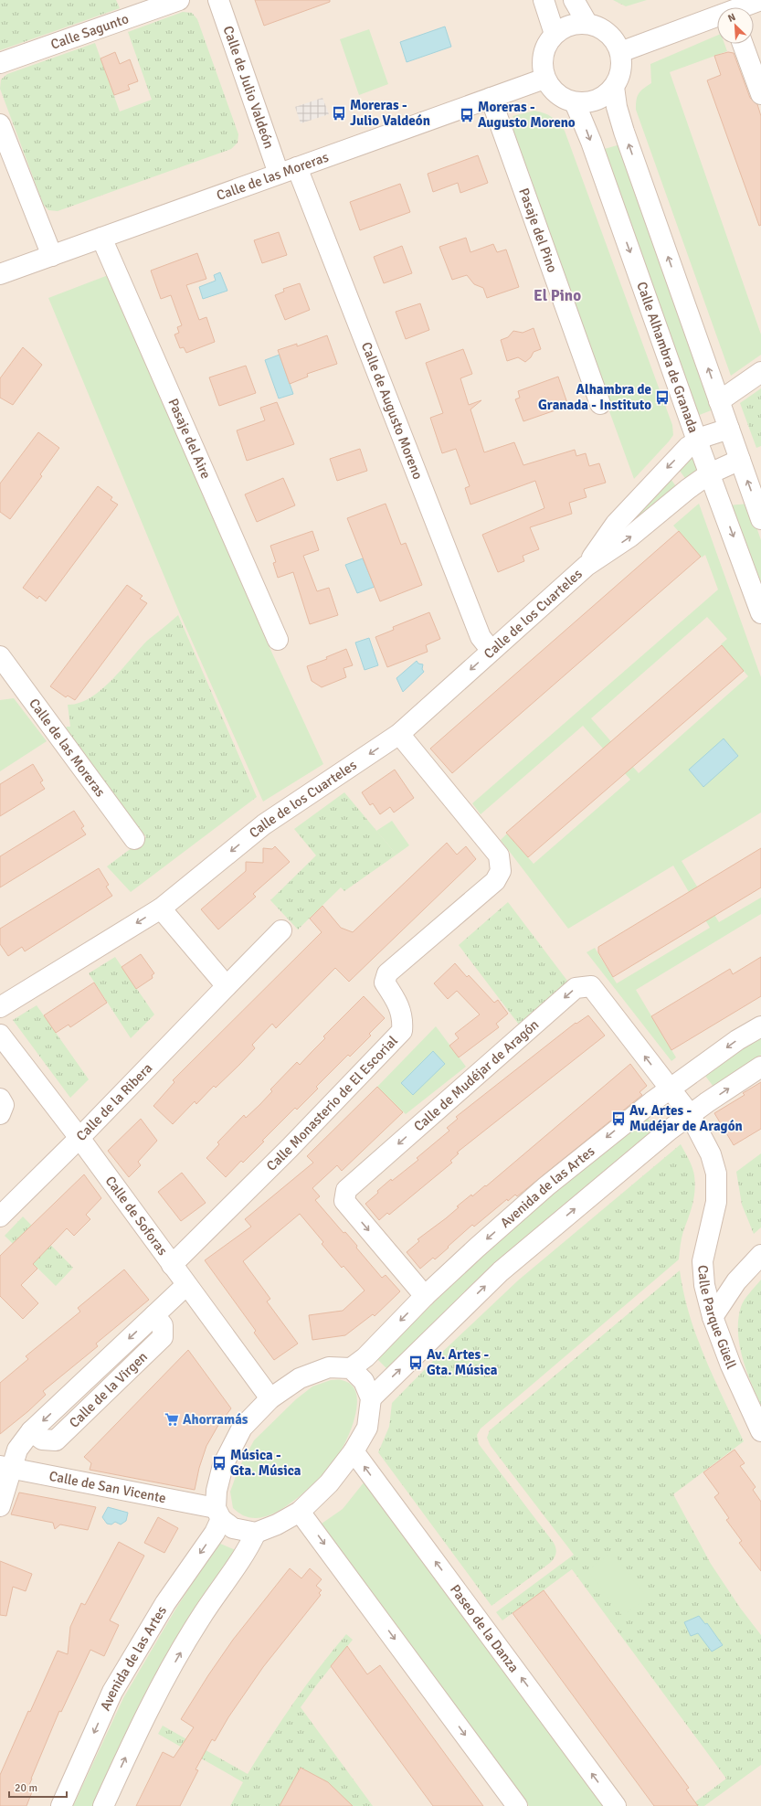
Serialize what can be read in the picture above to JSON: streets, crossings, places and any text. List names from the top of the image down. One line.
{"streets":{"street":["Calle Sagunto","Calle de Julio Valdeón","Calle de las Moreras","Pasaje del Pino","Calle Alhambra de Granada","Calle de Augusto Moreno","Pasaje del Aire","Calle de los Cuarteles","Calle de Mudéjar de Aragón","Calle de la Ribera","Calle Monasterio de El Escorial","Avenida de las Artes","Calle de Soforas","Calle Parque Güell","Calle de la Virgen","Calle de San Vicente","Paseo de la Danza"]},"crossings":[["Calle de Julio Valdeón","Calle de las Moreras"],["Calle de Julio Valdeón","Calle de Augusto Moreno"],["Calle de las Moreras","Pasaje del Pino"],["Calle de las Moreras","Calle Alhambra de Granada"],["Calle de las Moreras","Calle de Augusto Moreno"],["Calle de las Moreras","Pasaje del Aire"],["Calle Alhambra de Granada","Calle de los Cuarteles"],["Calle de Augusto Moreno","Calle de los Cuarteles"],["Calle de los Cuarteles","Calle Monasterio de El Escorial"],["Calle de Mudéjar de Aragón","Avenida de las Artes"],["Calle de Mudéjar de Aragón","Calle Parque Güell"],["Calle de la Ribera","Calle de Soforas"],["Calle Monasterio de El Escorial","Calle de Soforas"],["Avenida de las Artes","Calle de San Vicente"],["Calle de Soforas","Calle de la Virgen"],["Calle de la Virgen","Calle de San Vicente"]],"districts":["El Pino"],"places":{"bus stop":["Moreras - Julio Valdeón","Moreras - Augusto Moreno","Alhambra de Granada - Instituto","Av. Artes - Mudéjar de Aragón","Av. Artes - Gta. Música","Música - Gta. Música"],"supermarket":["Ahorramás"]},"scale_bar":"20 m","north":"top left"}
